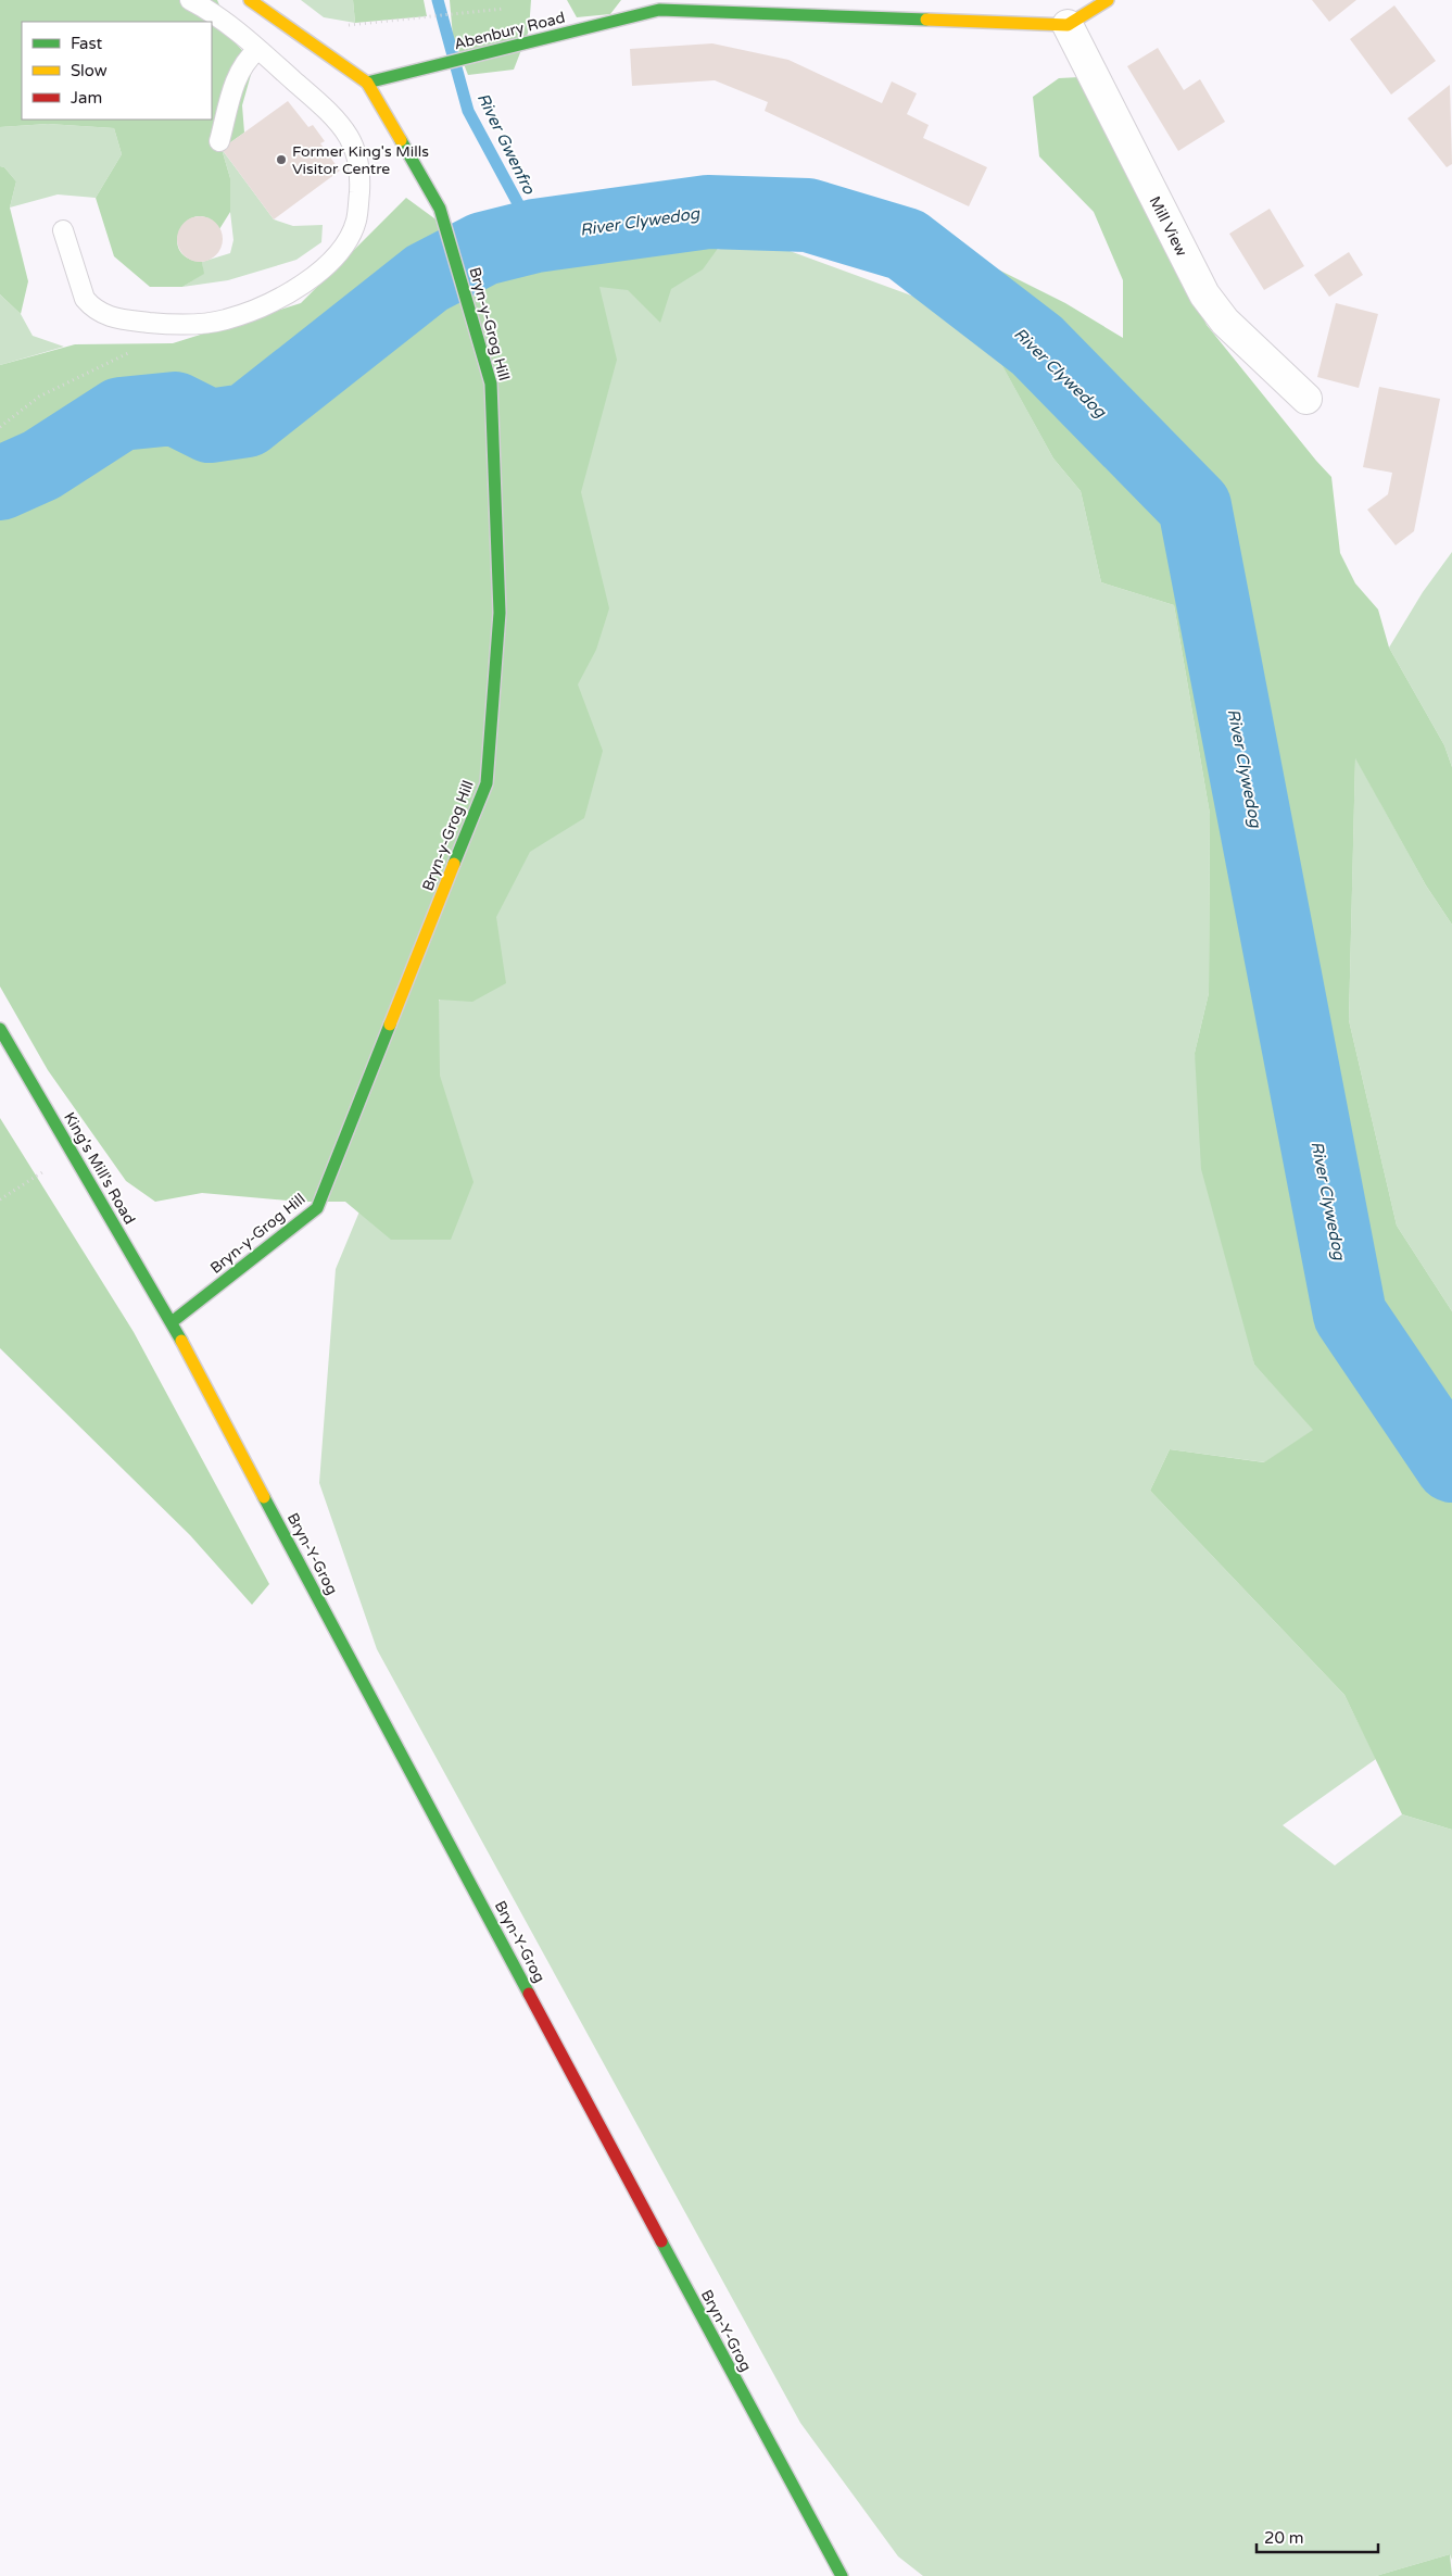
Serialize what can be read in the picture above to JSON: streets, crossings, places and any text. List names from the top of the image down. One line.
{"streets":{"street":["Abenbury Road","Mill View","Bryn-y-Grog Hill","King's Mill's Road","Bryn-Y-Grog"]},"crossings":[["Abenbury Road","Mill View"],["Abenbury Road","Bryn-y-Grog Hill"],["Bryn-y-Grog Hill","King's Mill's Road"],["Bryn-y-Grog Hill","Bryn-Y-Grog"],["King's Mill's Road","Bryn-Y-Grog"]],"water":["River Gwenfro","River Clywedog"],"places":["Former King's Mills Visitor Centre"],"legend":["Fast","Slow","Jam"],"scale_bar":"20 m"}
